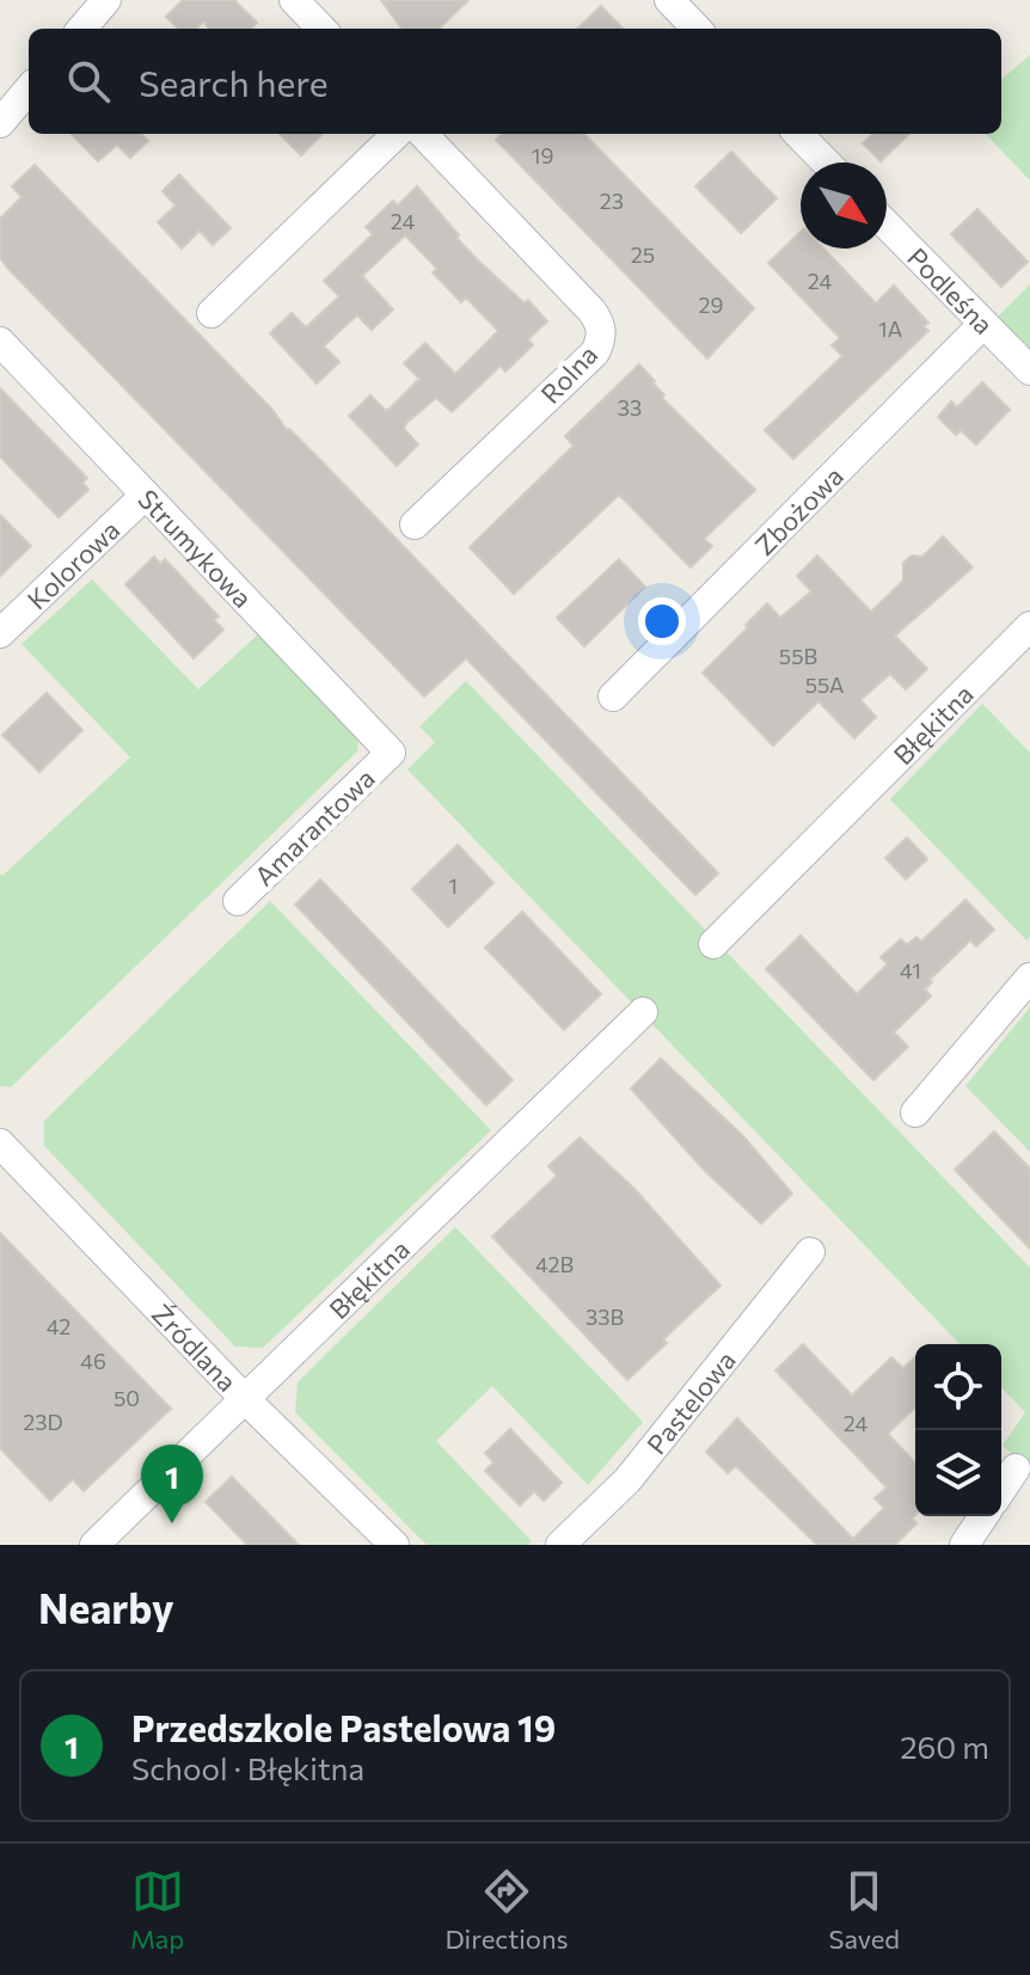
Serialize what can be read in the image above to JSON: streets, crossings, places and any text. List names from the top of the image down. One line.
{"streets":{"street":["Podleśna","Rolna","Zbożowa","Strumykowa","Kolorowa","Błękitna","Amarantowa","Źródlana","Pastelowa"]},"crossings":[["Podleśna","Zbożowa"],["Strumykowa","Kolorowa"],["Strumykowa","Amarantowa"],["Błękitna","Źródlana"]],"house_numbers":["19","23","24","25","24","29","1A","33","55B","55A","1","41","42B","33B","42","46","50","23D","24"],"north":"bottom right","page":{"search":"Search here","pins":"1","heading":"Nearby","list":[{"mark":"1","name":"Przedszkole Pastelowa 19","note":"School · Błękitna","value":"260 m"}],"nav":["Map","Directions","Saved"]}}
